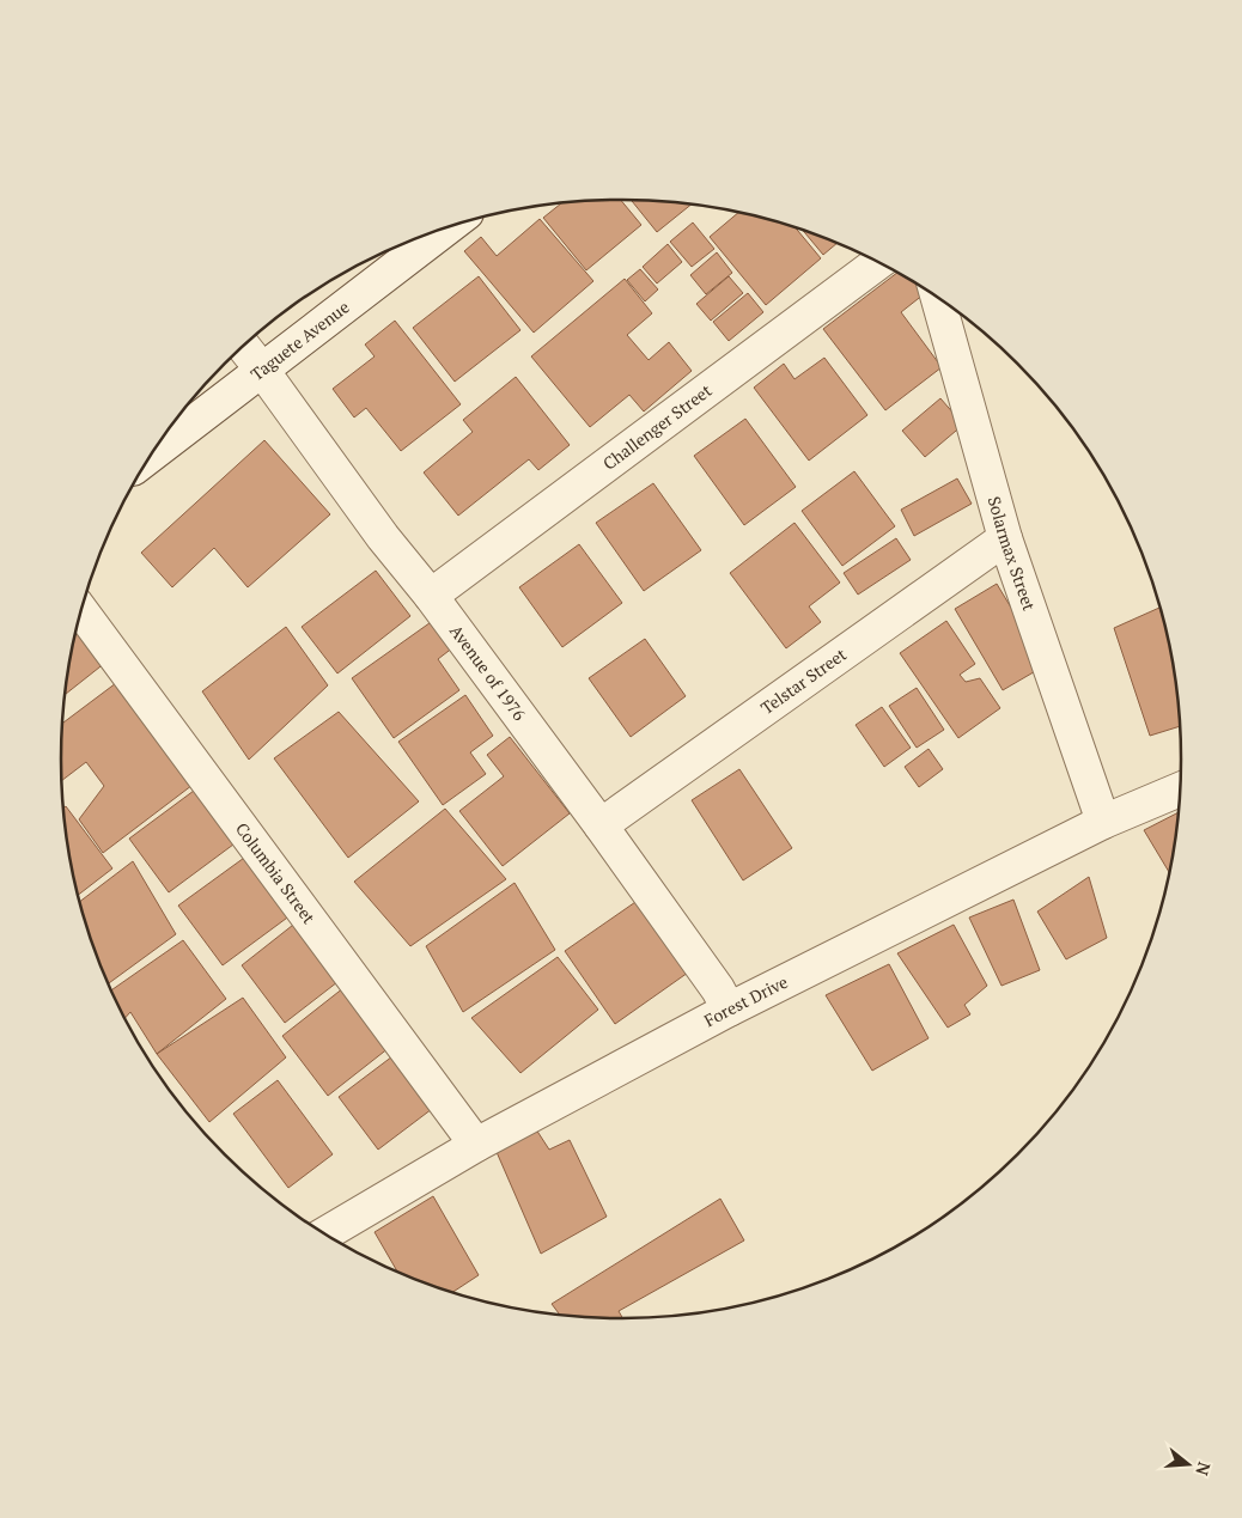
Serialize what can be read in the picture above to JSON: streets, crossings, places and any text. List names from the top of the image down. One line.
{"streets":{"street":["Taguete Avenue","Challenger Street","Solarmax Street","Avenue of 1976","Telstar Street","Columbia Street","Forest Drive"]},"crossings":[["Taguete Avenue","Avenue of 1976"],["Challenger Street","Avenue of 1976"],["Solarmax Street","Telstar Street"],["Solarmax Street","Forest Drive"],["Avenue of 1976","Telstar Street"],["Avenue of 1976","Forest Drive"],["Columbia Street","Forest Drive"]],"north":"right"}
